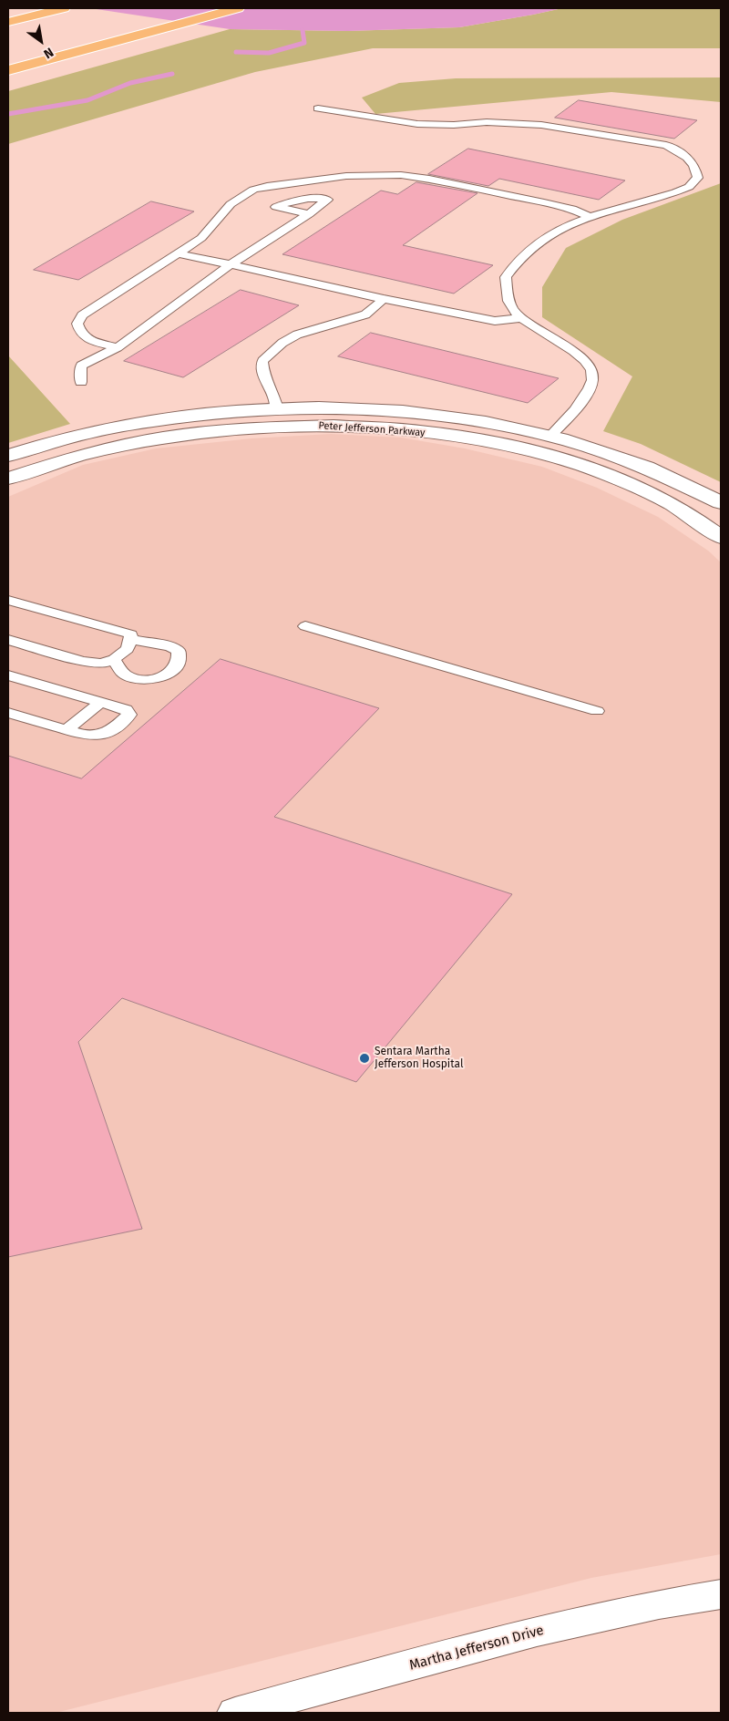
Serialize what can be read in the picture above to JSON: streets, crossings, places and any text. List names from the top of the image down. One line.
{"streets":{"street":["Peter Jefferson Parkway","Martha Jefferson Drive"]},"places":["Sentara Martha Jefferson Hospital"],"north":"bottom right"}
